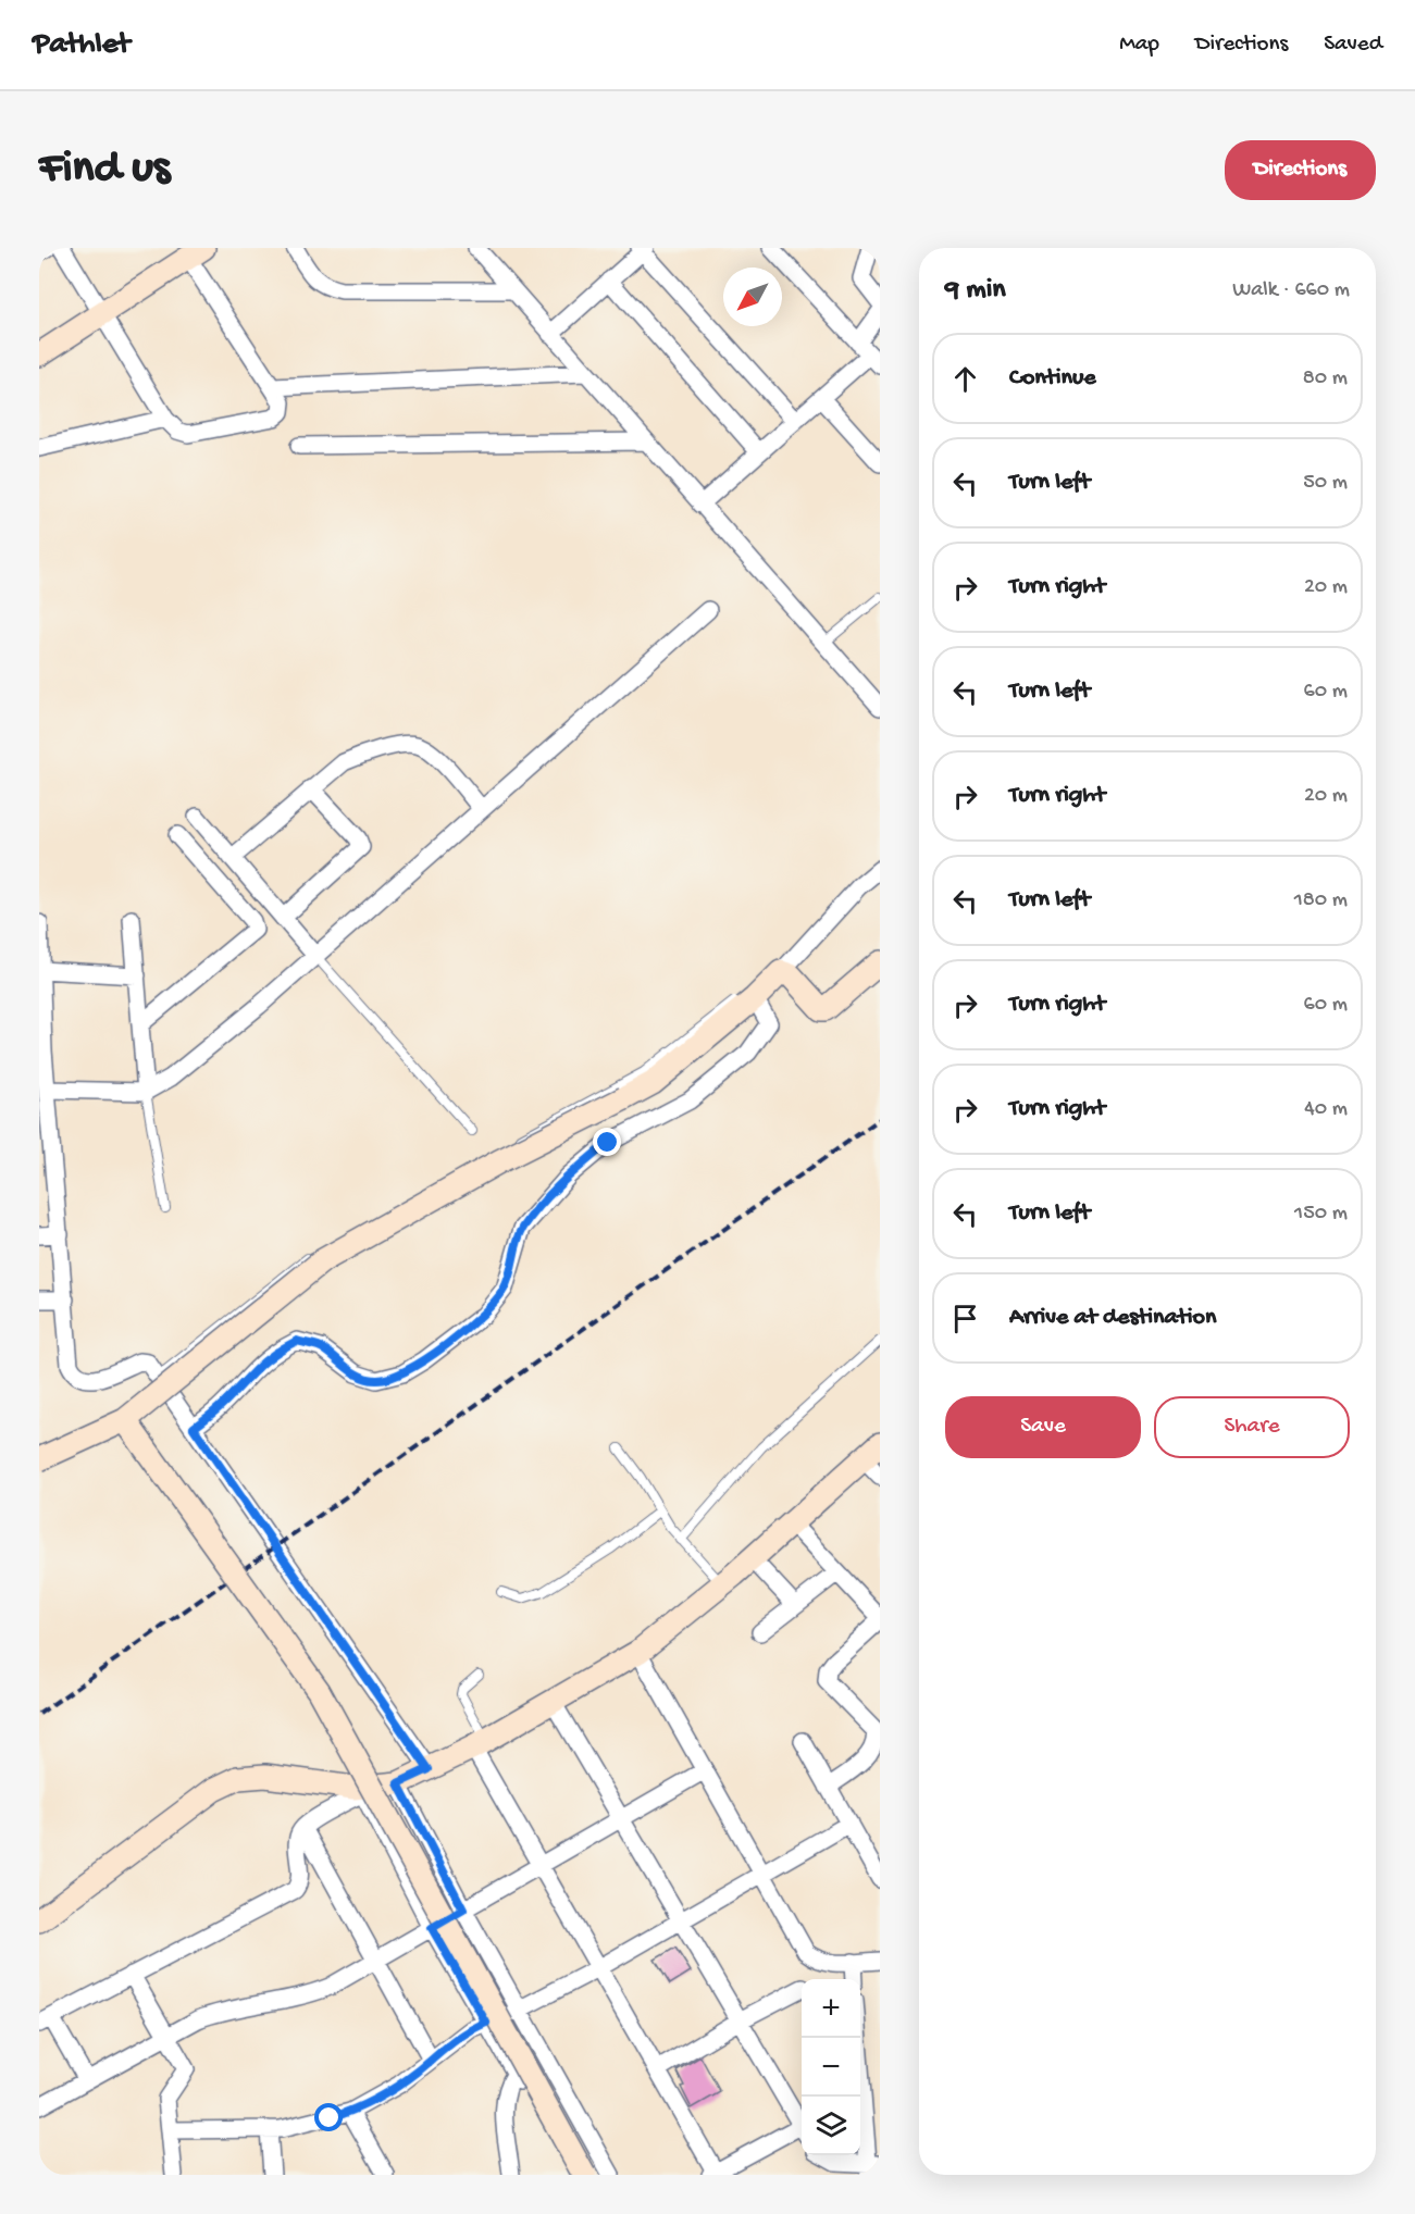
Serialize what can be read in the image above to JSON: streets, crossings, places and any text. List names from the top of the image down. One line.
{"north":"bottom left","page":{"header":"Pathlet","nav":["Map","Directions","Saved"],"buttons":["Directions",["Save","Share"]],"title":"Find us","heading":["9 min","Walk · 660 m"],"list":[["Continue","80 m"],["Turn left","50 m"],["Turn right","20 m"],["Turn left","60 m"],["Turn right","20 m"],["Turn left","180 m"],["Turn right","60 m"],["Turn right","40 m"],["Turn left","150 m"],"Arrive at destination"],"map_buttons":["+","−"]}}
